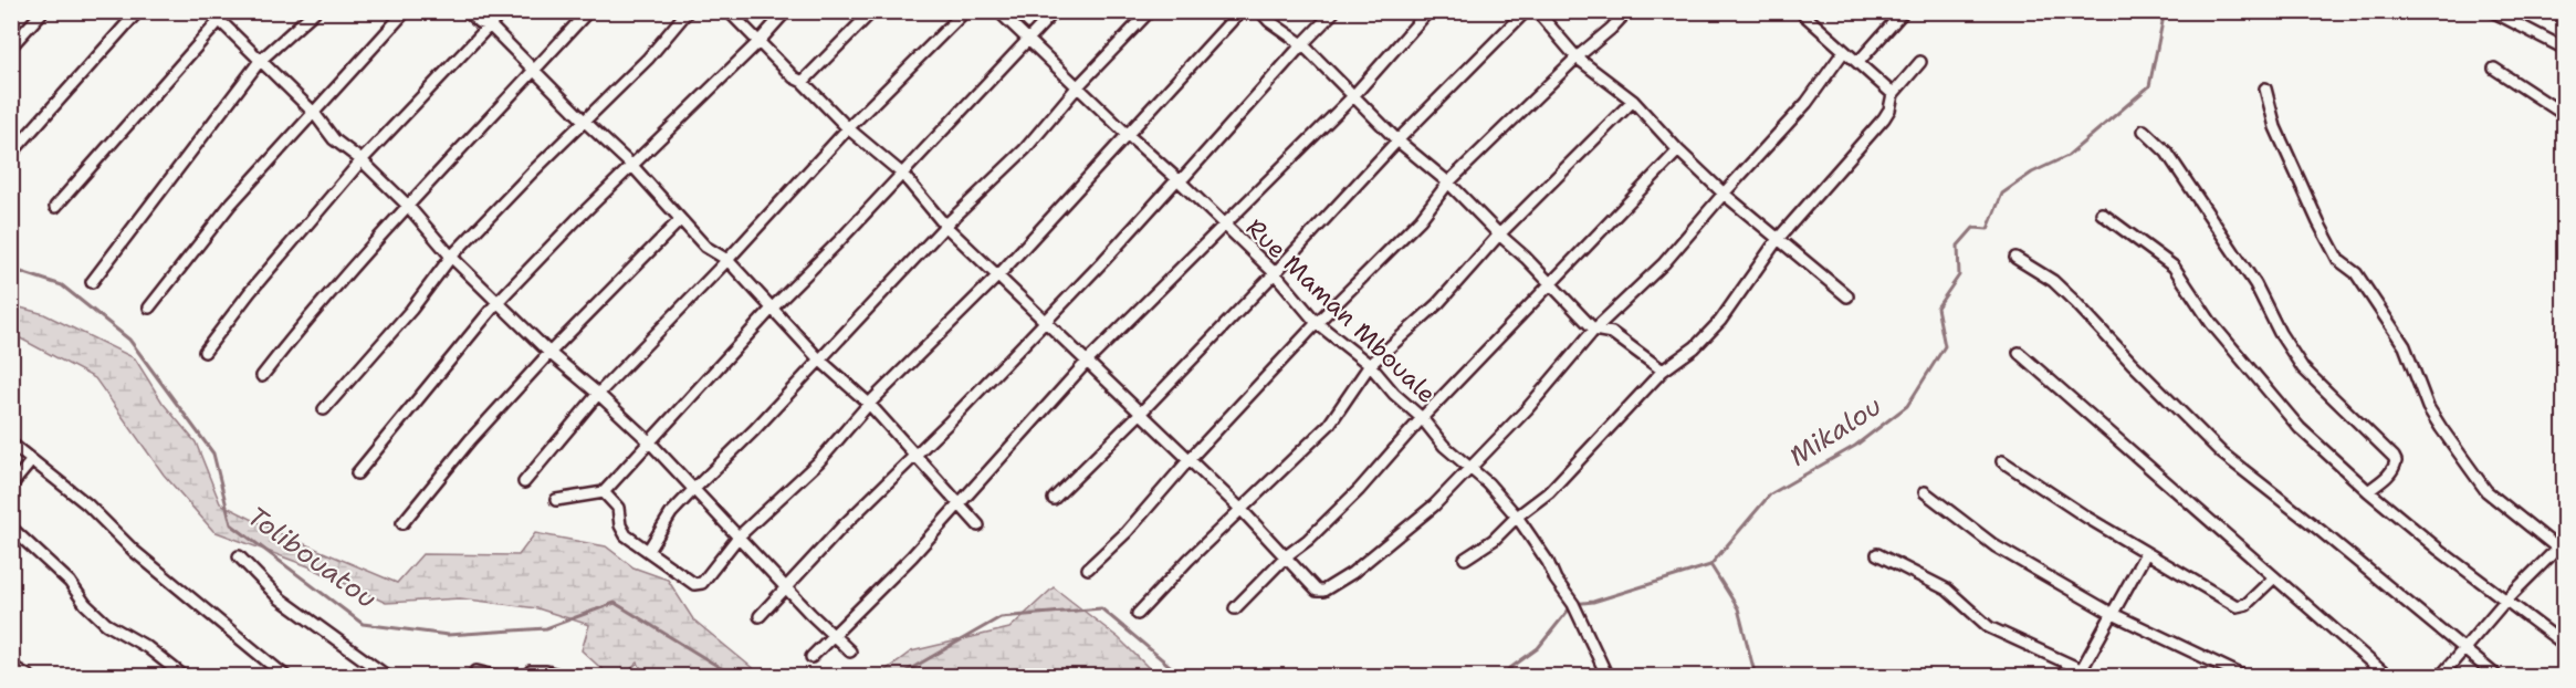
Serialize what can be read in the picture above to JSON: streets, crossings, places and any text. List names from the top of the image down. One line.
{"streets":{"street":["Rue Maman Mbouale"]},"water":["Mikalou","Tolibouatou"]}
